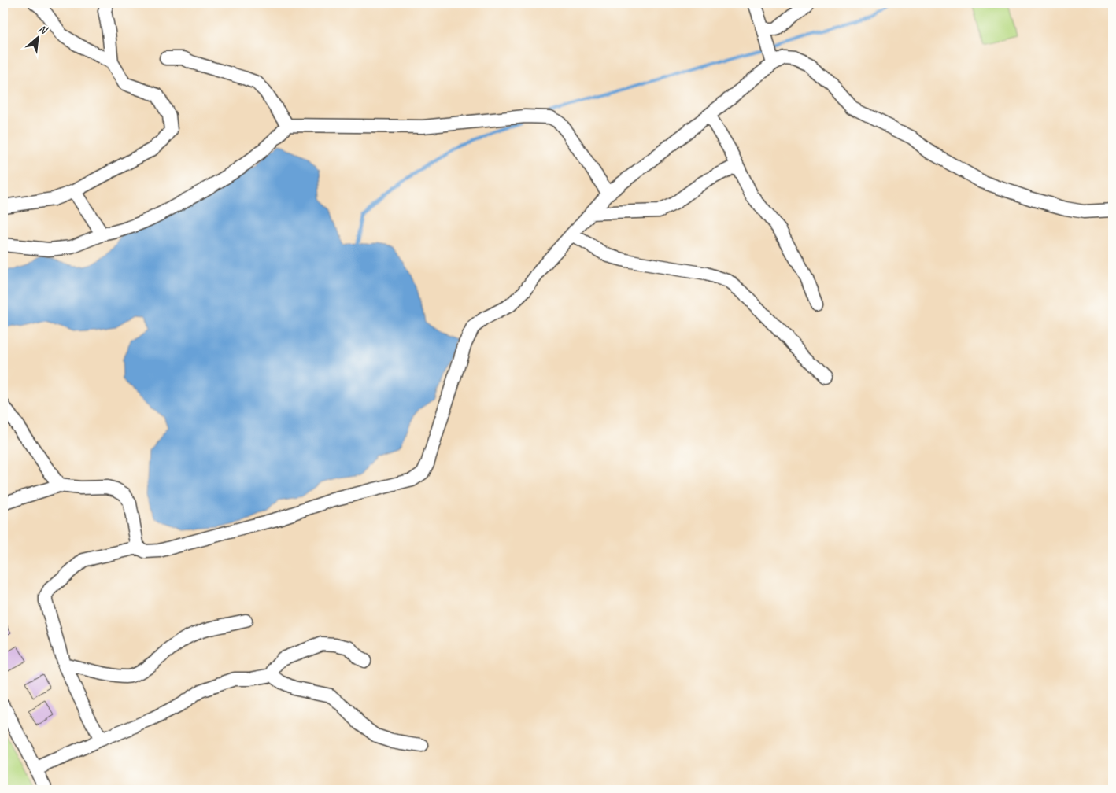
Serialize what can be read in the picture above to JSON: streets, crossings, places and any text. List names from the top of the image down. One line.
{"north":"top right"}
